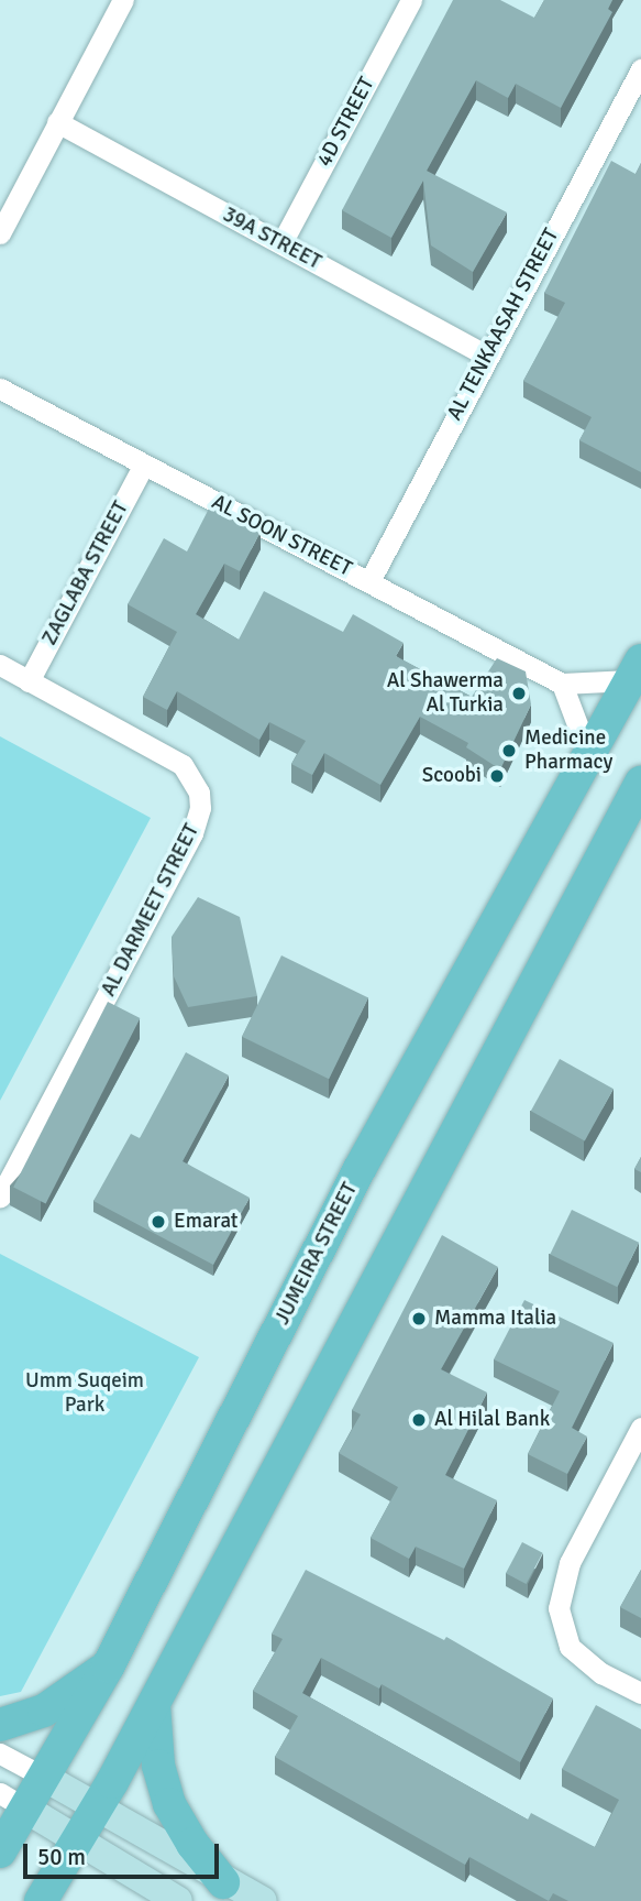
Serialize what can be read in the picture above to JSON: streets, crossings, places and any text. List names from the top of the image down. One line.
{"streets":{"main road":["JUMEIRA STREET"],"street":["4D STREET","39A STREET","AL TENKAASAH STREET","AL SOON STREET","ZAGLABA STREET","AL DARMEET STREET"]},"crossings":[["4D STREET","39A STREET"],["39A STREET","AL TENKAASAH STREET"],["AL TENKAASAH STREET","AL SOON STREET"],["AL SOON STREET","ZAGLABA STREET"],["ZAGLABA STREET","AL DARMEET STREET"]],"parks":["Umm Suqeim Park"],"places":["Al Shawerma Al Turkia","Medicine Pharmacy","Scoobi","Emarat","Mamma Italia","Al Hilal Bank"],"scale_bar":"50 m"}
